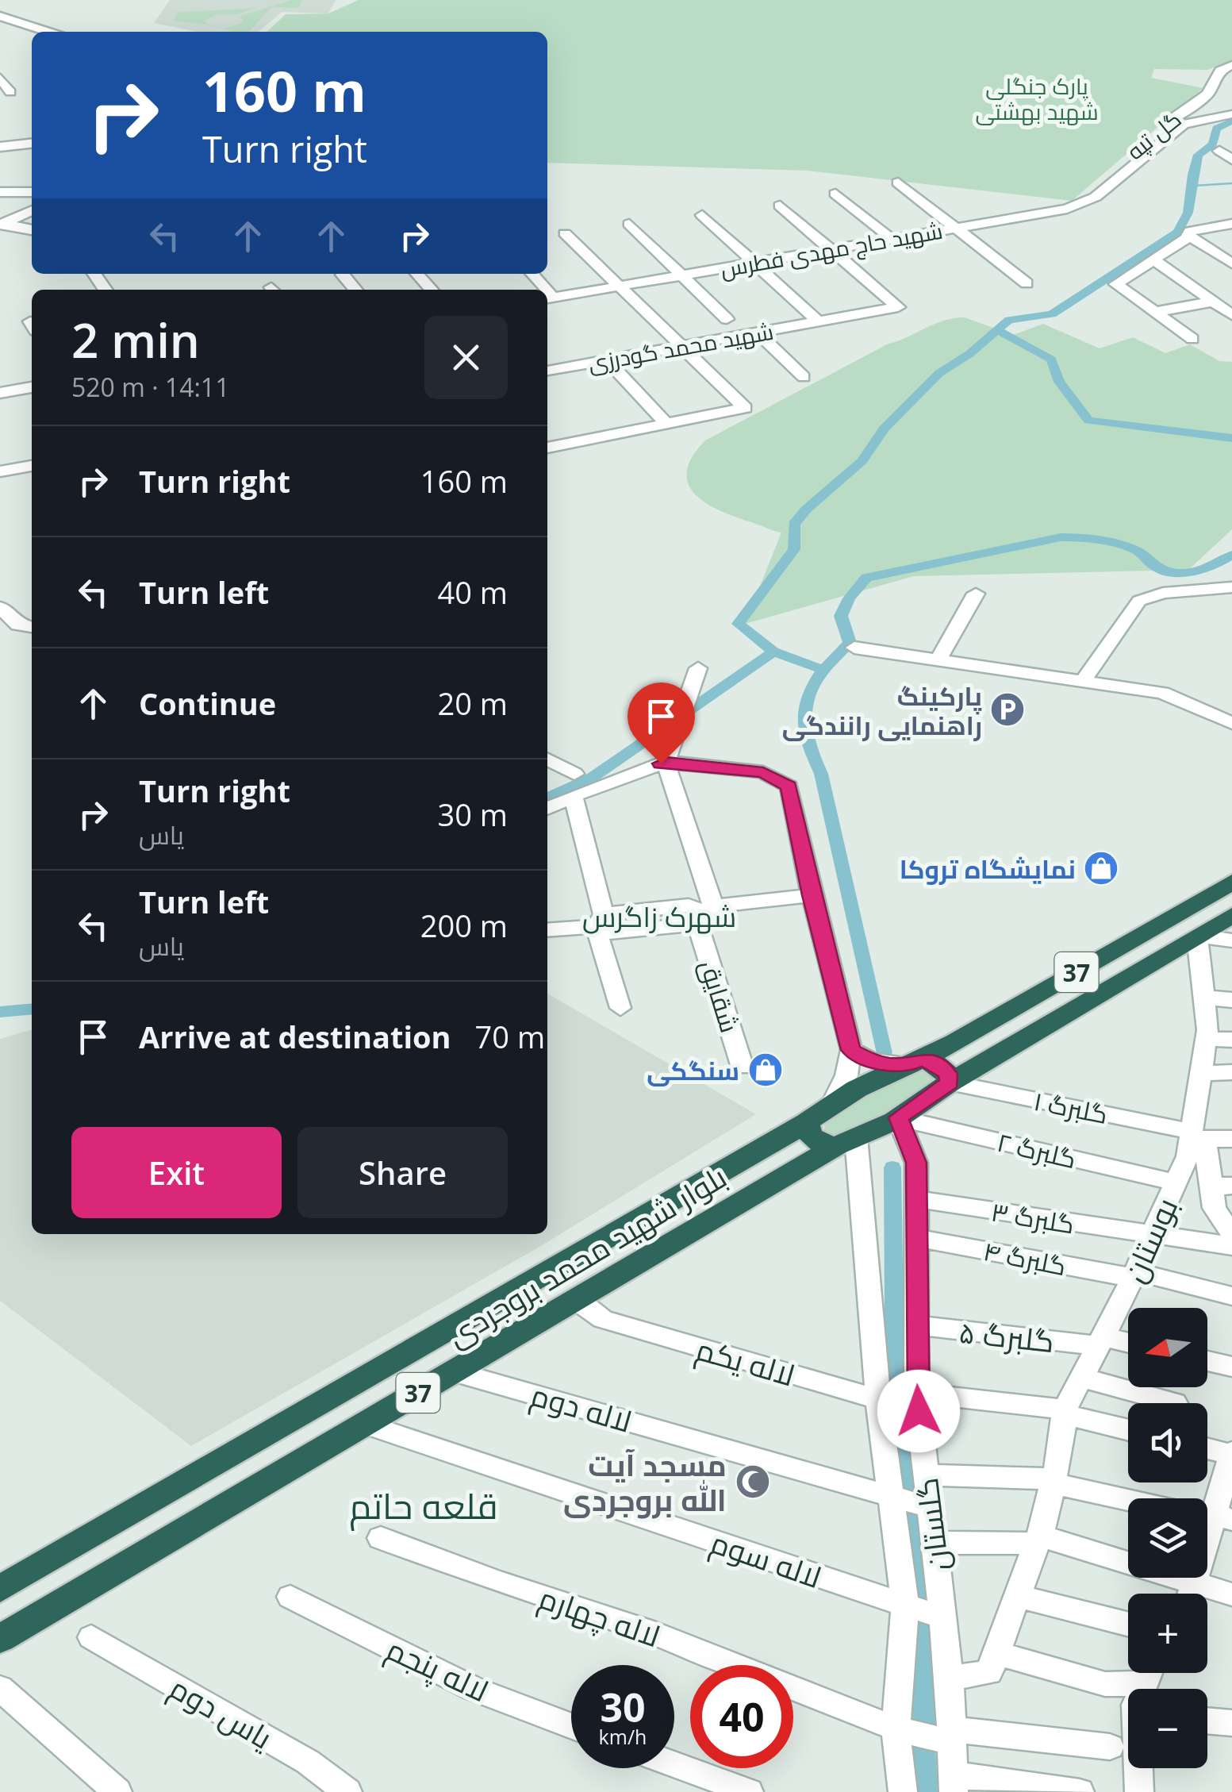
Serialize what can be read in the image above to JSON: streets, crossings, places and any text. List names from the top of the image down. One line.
{"streets":{"highway":["37","بلوار شهید محمد بروجردی"],"street":["گل تپه","شهید حاج مهدی فطرس","شهید محمد گودرزی","شقایق","گلبرگ ۱","گلبرگ ۲","گلبرگ ۳","بوستان","گلبرگ ۴","گلبرگ ۵","لاله یکم","لاله دوم","گلستان","لاله سوم","لاله چهارم","لاله پنجم","یاس دوم"]},"crossings":[["گل تپه","شهید حاج مهدی فطرس"],["شهید حاج مهدی فطرس","شهید محمد گودرزی"],["37","گلبرگ ۱"],["37","گلبرگ ۲"],["37","بوستان"],["37","بلوار شهید محمد بروجردی"],["37","گلستان"],["گلبرگ ۱","بوستان"],["گلبرگ ۲","بوستان"],["گلبرگ ۲","گلستان"],["گلبرگ ۳","بوستان"],["گلبرگ ۳","گلستان"],["بوستان","گلبرگ ۴"],["بوستان","گلبرگ ۵"],["بوستان","لاله یکم"],["بوستان","گلستان"],["بلوار شهید محمد بروجردی","لاله یکم"],["بلوار شهید محمد بروجردی","لاله دوم"],["بلوار شهید محمد بروجردی","گلستان"],["بلوار شهید محمد بروجردی","لاله سوم"],["گلبرگ ۴","گلستان"],["گلبرگ ۵","گلستان"],["لاله یکم","گلستان"],["لاله دوم","گلستان"],["گلستان","لاله سوم"],["گلستان","لاله چهارم"]],"districts":["شهرک زاگرس","قلعه حاتم"],"parks":["پارک جنگلی شهید بهشتی"],"places":{"parking":["پارکینگ راهنمایی رانندگی"],"shop":["نمایشگاه تروکا","سنگکی"],"mosque":["مسجد آیت الله بروجردی"]},"north":"left","page":{"turn":["160 m","Turn right"],"heading":["2 min","520 m · 14:11"],"list":[{"name":"Turn right","value":"160 m"},{"name":"Turn left","value":"40 m"},{"name":"Continue","value":"20 m"},{"name":"Turn right","note":"یاس","value":"30 m"},{"name":"Turn left","note":"یاس","value":"200 m"},{"name":"Arrive at destination","value":"70 m"}],"buttons":["Exit","Share"],"map_buttons":["+","−"],"speed":"30 km/h","limit":"40"}}
